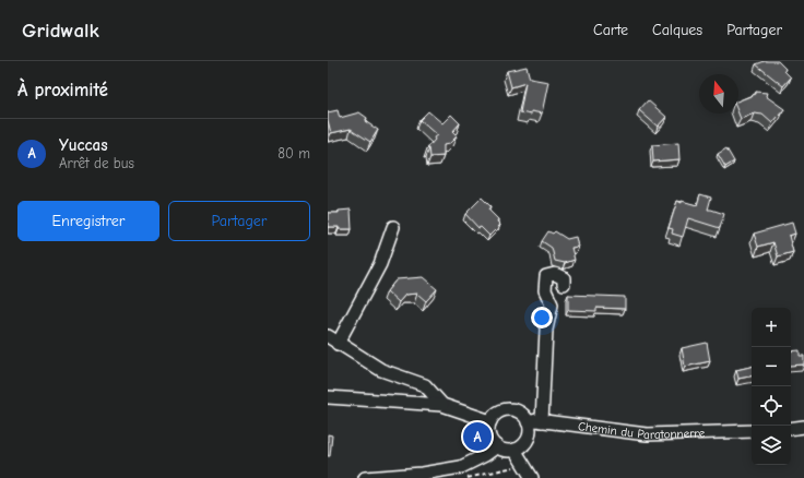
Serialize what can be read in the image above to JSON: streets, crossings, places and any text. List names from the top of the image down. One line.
{"streets":{"street":["Chemin du Paratonnerre"]},"north":"top","page":{"header":"Gridwalk","nav":["Carte","Calques","Partager"],"heading":"À proximité","list":[{"mark":"A","name":"Yuccas","note":"Arrêt de bus","value":"80 m"}],"buttons":["Enregistrer","Partager"],"map_buttons":["+","−"],"pins":"A"}}
